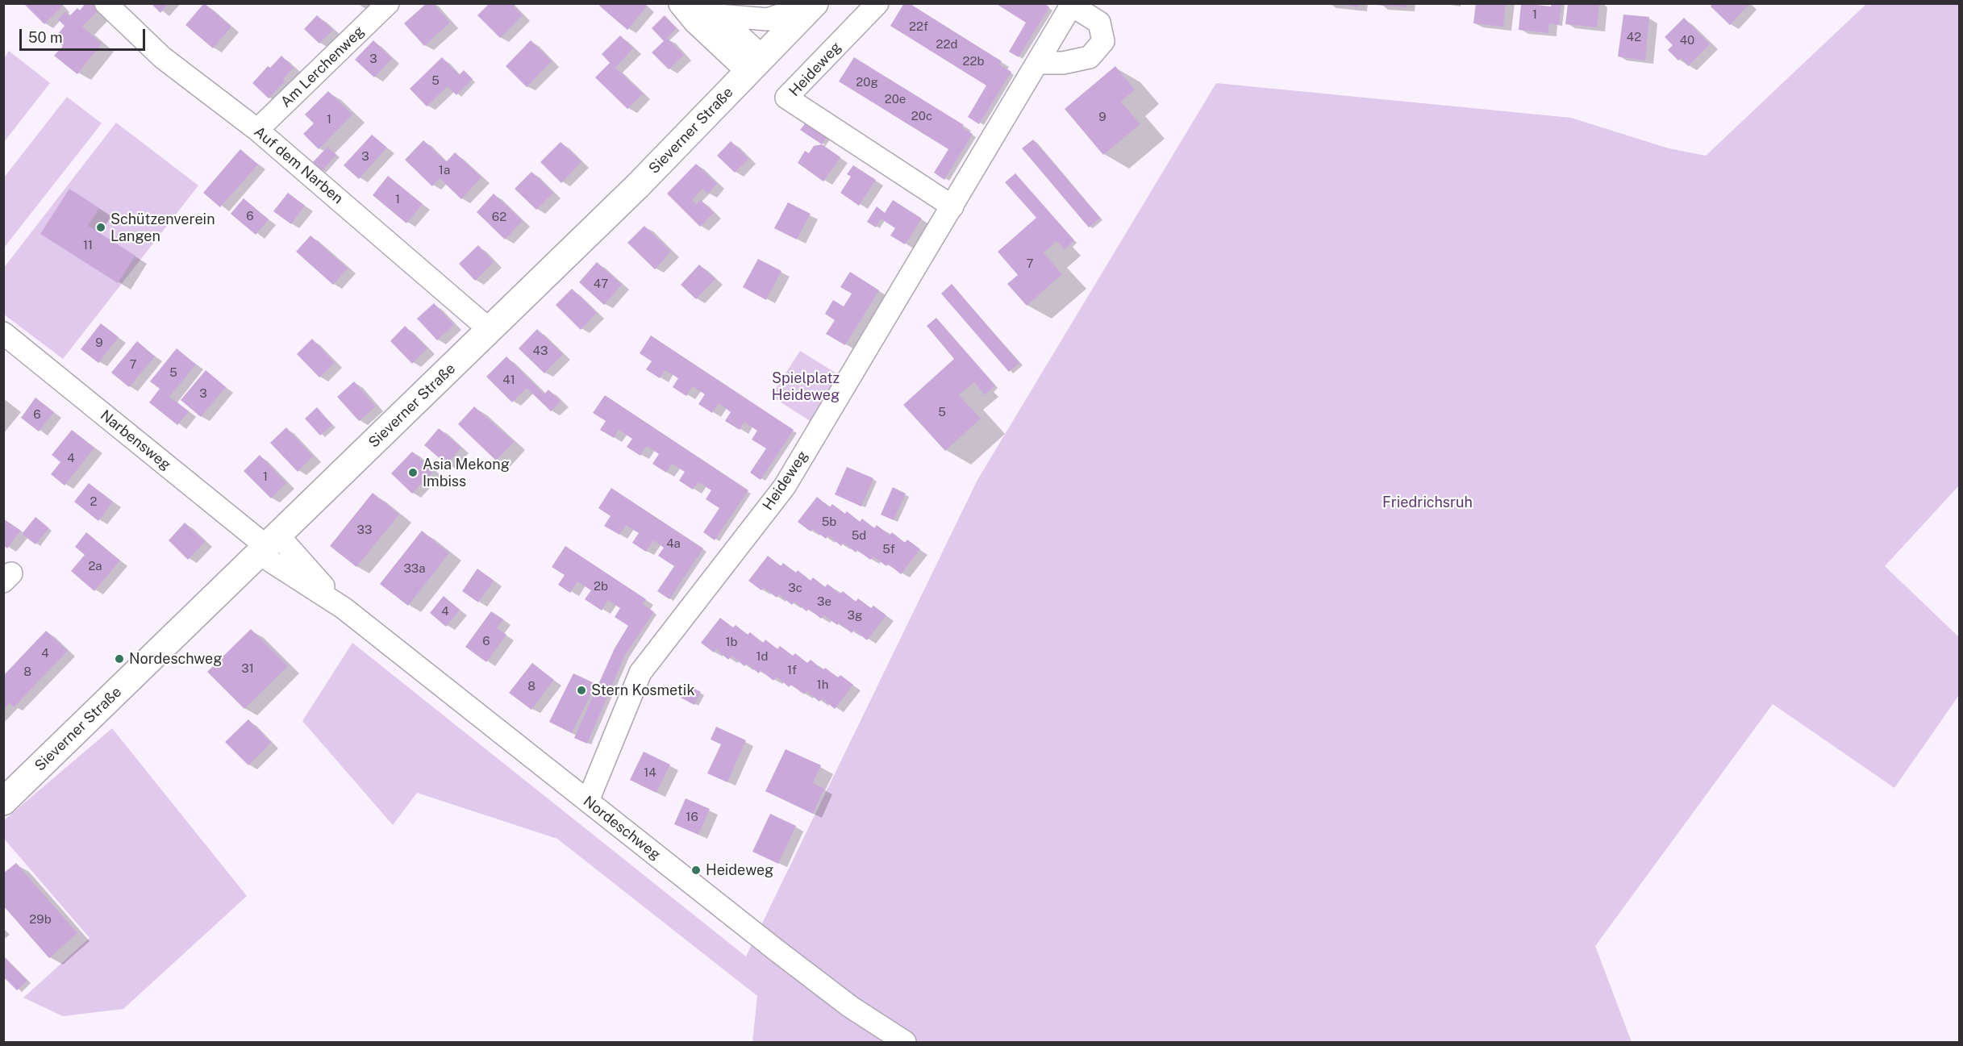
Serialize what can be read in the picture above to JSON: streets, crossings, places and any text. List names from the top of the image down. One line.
{"streets":{"main road":["Sieverner Straße"],"street":["Am Lerchenweg","Heideweg","Auf dem Narben","Narbensweg","Nordeschweg"]},"crossings":[["Am Lerchenweg","Auf dem Narben"],["Heideweg","Nordeschweg"],["Sieverner Straße","Auf dem Narben"],["Sieverner Straße","Narbensweg"],["Sieverner Straße","Nordeschweg"],["Narbensweg","Nordeschweg"]],"parks":["Spielplatz Heideweg","Friedrichsruh"],"places":["Schützenverein Langen","Asia Mekong Imbiss","Nordeschweg","Stern Kosmetik","Heideweg"],"house_numbers":["1","22f","42","40","22d","3","22b","5","20g","20e","20c","9","1","3","1a","1","6","62","11","7","47","9","43","7","5","41","3","5","6","4","1","2","5b","33","5d","4a","5f","2a","33a","2b","3c","3e","4","3g","6","1b","4","1d","31","1f","8","1h","8","14","16","29b"],"scale_bar":"50 m"}
